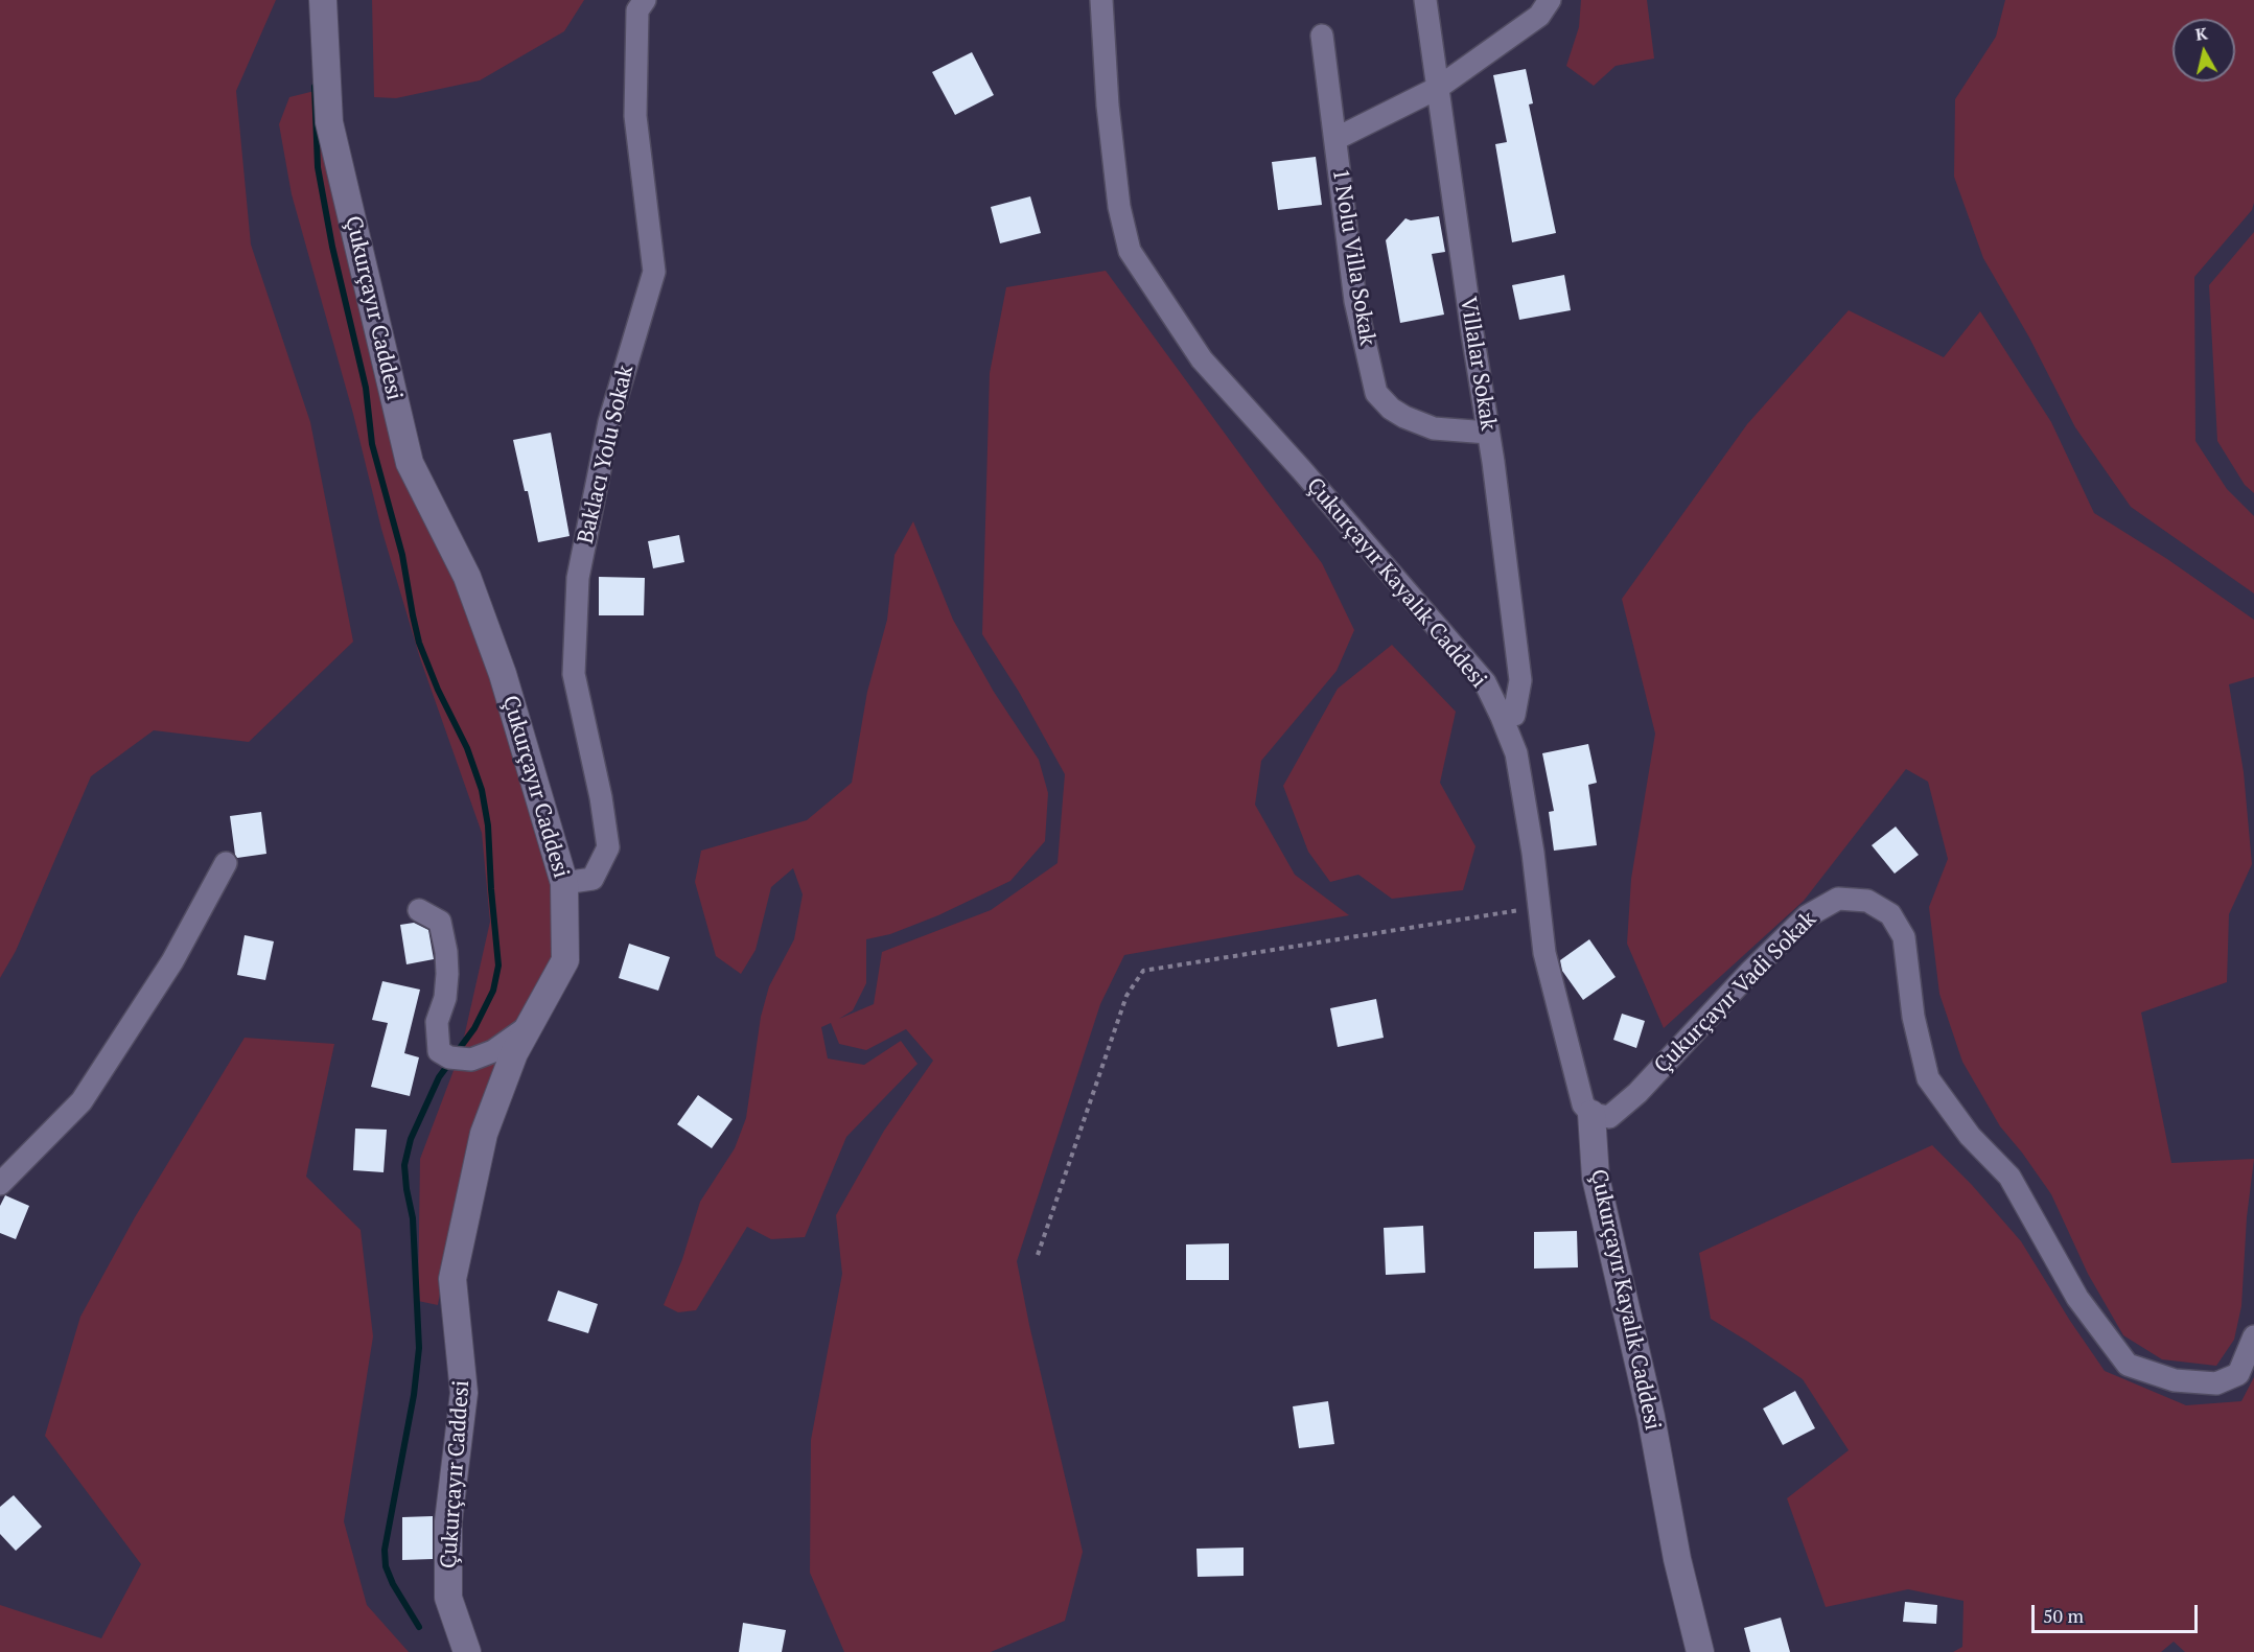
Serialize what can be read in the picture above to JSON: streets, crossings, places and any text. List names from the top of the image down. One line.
{"streets":{"street":["1 Nolu Villa Sokak","Çukurçayır Caddesi","Villalar Sokak","Baklacı Yolu Sokak","Çukurçayır Kayalık Caddesi","Çukurçayır Vadi Sokak"]},"crossings":[["1 Nolu Villa Sokak","Villalar Sokak"],["Çukurçayır Caddesi","Baklacı Yolu Sokak"],["Villalar Sokak","Çukurçayır Kayalık Caddesi"],["Çukurçayır Kayalık Caddesi","Çukurçayır Vadi Sokak"]],"scale_bar":"50 m","north":"top"}
